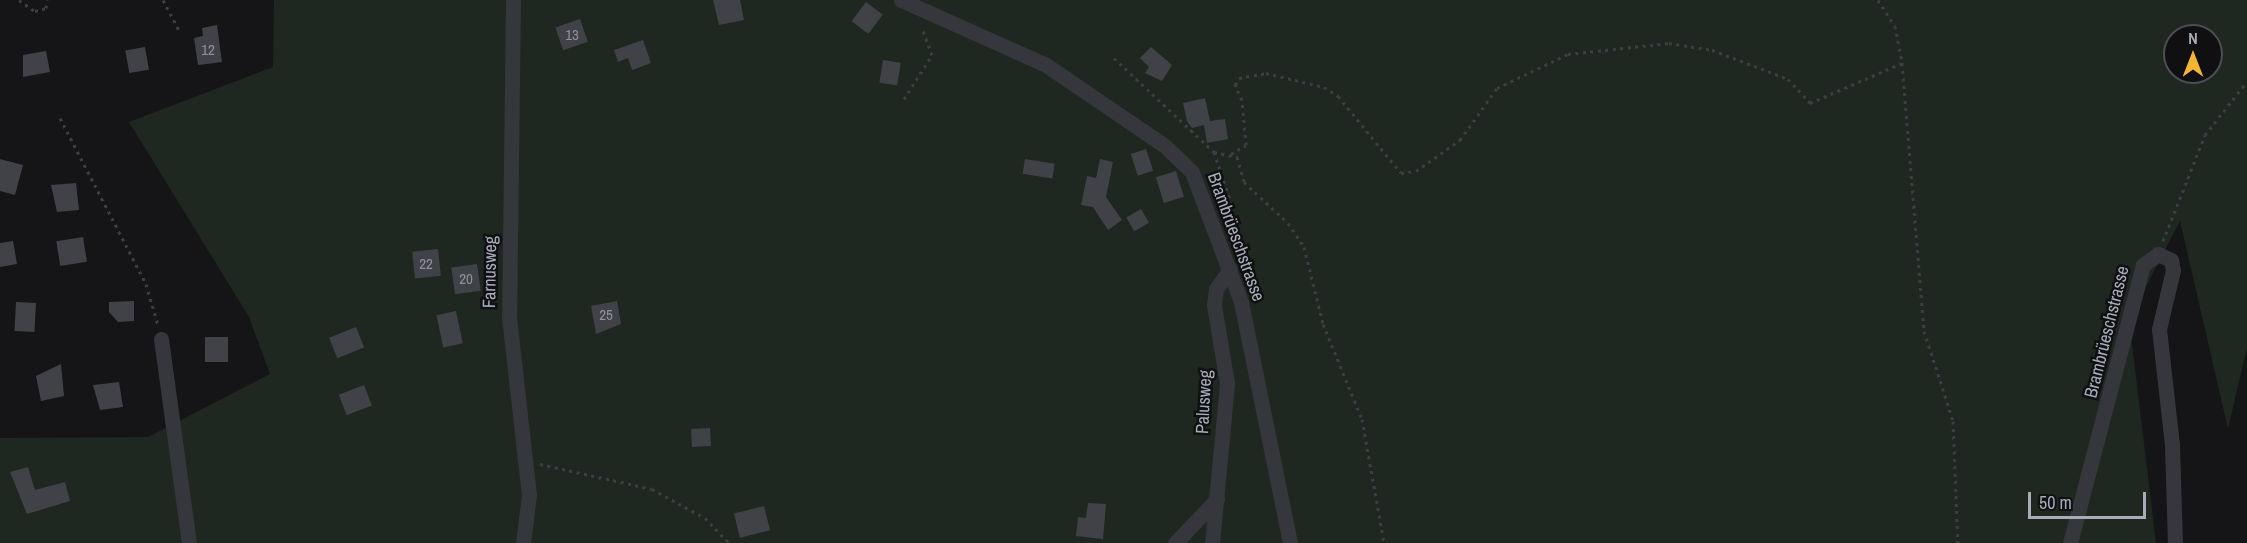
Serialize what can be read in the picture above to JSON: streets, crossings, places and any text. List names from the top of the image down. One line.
{"streets":{"street":["Brambrüeschstrasse","Farnusweg","Palusweg"]},"crossings":[["Brambrüeschstrasse","Palusweg"]],"house_numbers":["13","12","22","20","25"],"scale_bar":"50 m","north":"top"}
